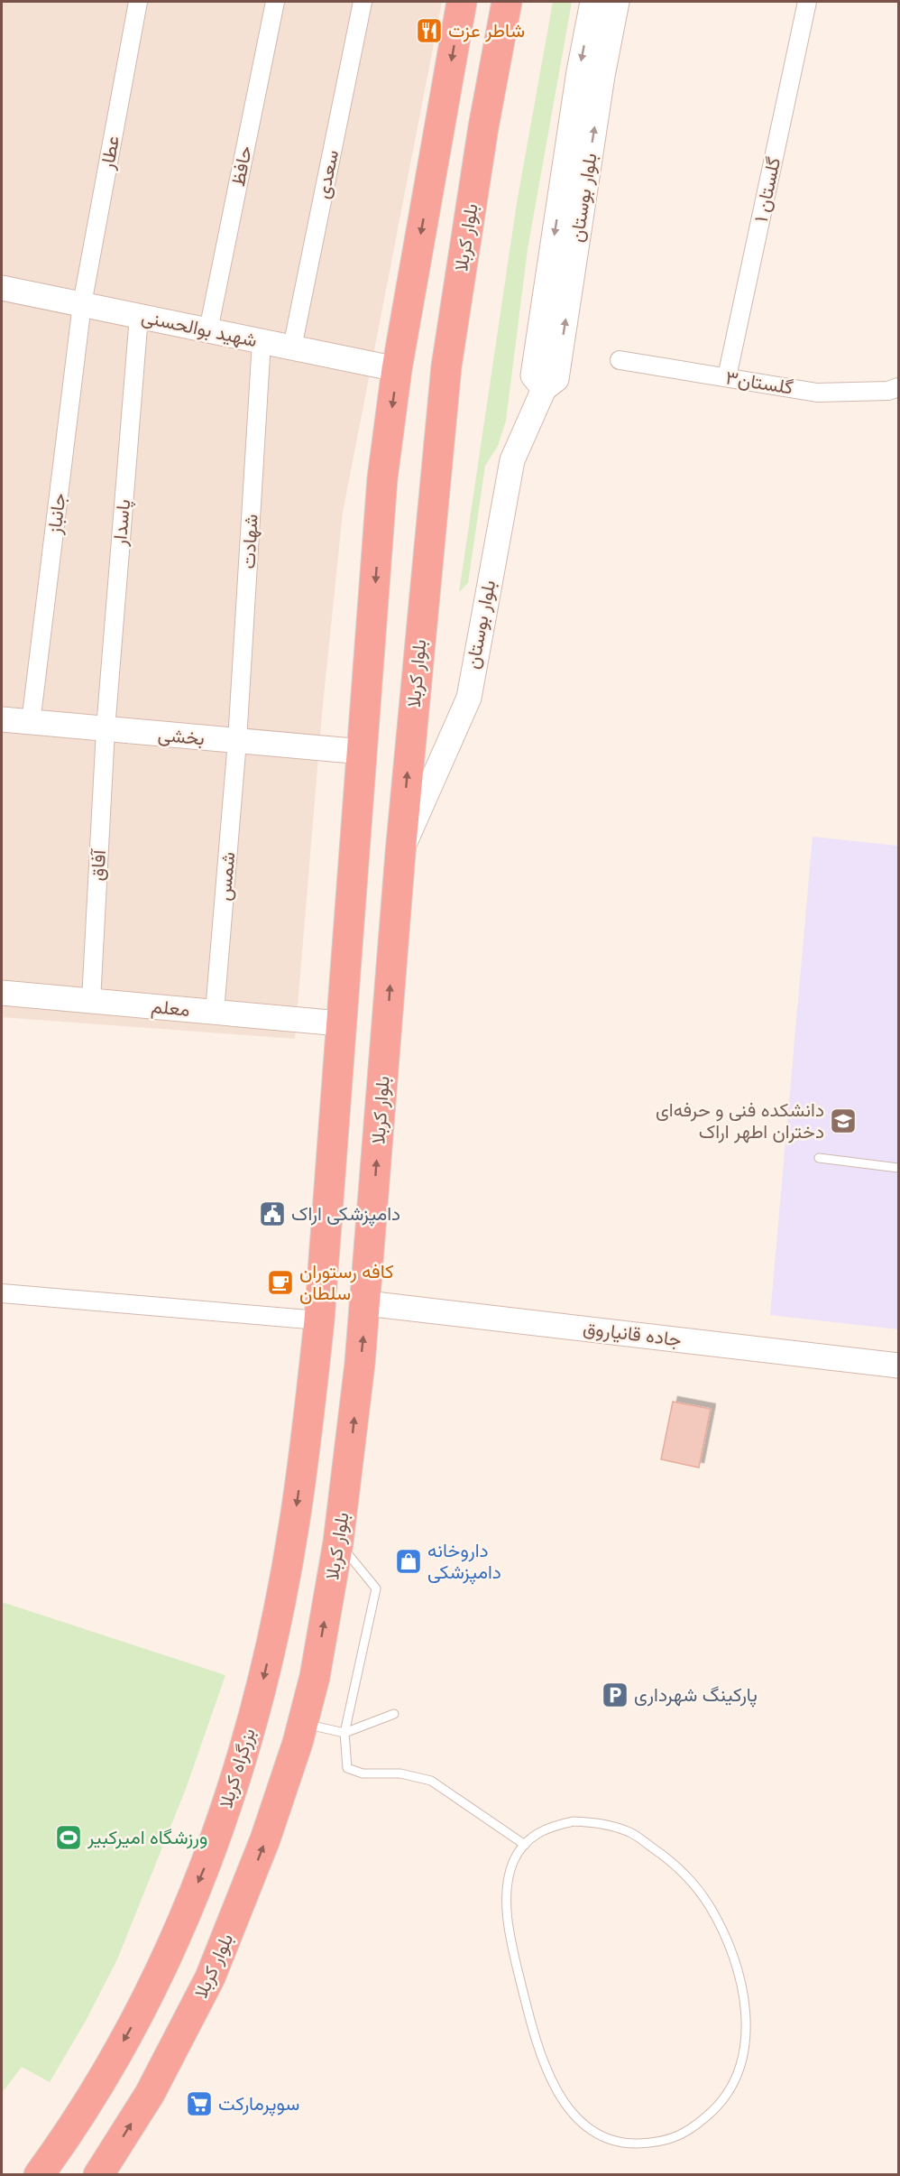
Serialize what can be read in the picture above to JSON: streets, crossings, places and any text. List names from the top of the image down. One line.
{"streets":{"highway":["بلوار کربلا","بزرگراه کربلا"],"street":["عطار","حافظ","سعدی","گلستان ۱","بلوار بوستان","شهید بوالحسنی","گلستان۳","جانباز","پاسدار","شهادت","بخشی","آفاق","شمس","معلم","جاده قانیاروق"]},"crossings":[["عطار","شهید بوالحسنی"],["عطار","جانباز"],["حافظ","شهید بوالحسنی"],["سعدی","شهید بوالحسنی"],["گلستان ۱","گلستان۳"],["بلوار بوستان","بلوار کربلا"],["بلوار کربلا","جاده قانیاروق"],["شهید بوالحسنی","جانباز"],["شهید بوالحسنی","پاسدار"],["شهید بوالحسنی","شهادت"],["جانباز","بخشی"],["پاسدار","بخشی"],["پاسدار","آفاق"],["شهادت","بخشی"],["شهادت","شمس"],["بخشی","آفاق"],["بخشی","شمس"],["آفاق","معلم"],["شمس","معلم"]],"one_way":["بزرگراه کربلا"],"places":{"restaurant":["شاطر عزت"],"school or university":["دانشکده فنی و حرفه‌ای دختران اطهر اراک"],"public building":["دامپزشکی اراک"],"cafe":["کافه رستوران سلطان"],"shop":["داروخانه دامپزشکی"],"parking":["پارکینگ شهرداری"],"sports":["ورزشگاه امیرکبیر"],"supermarket":["سوپرمارکت"]}}
